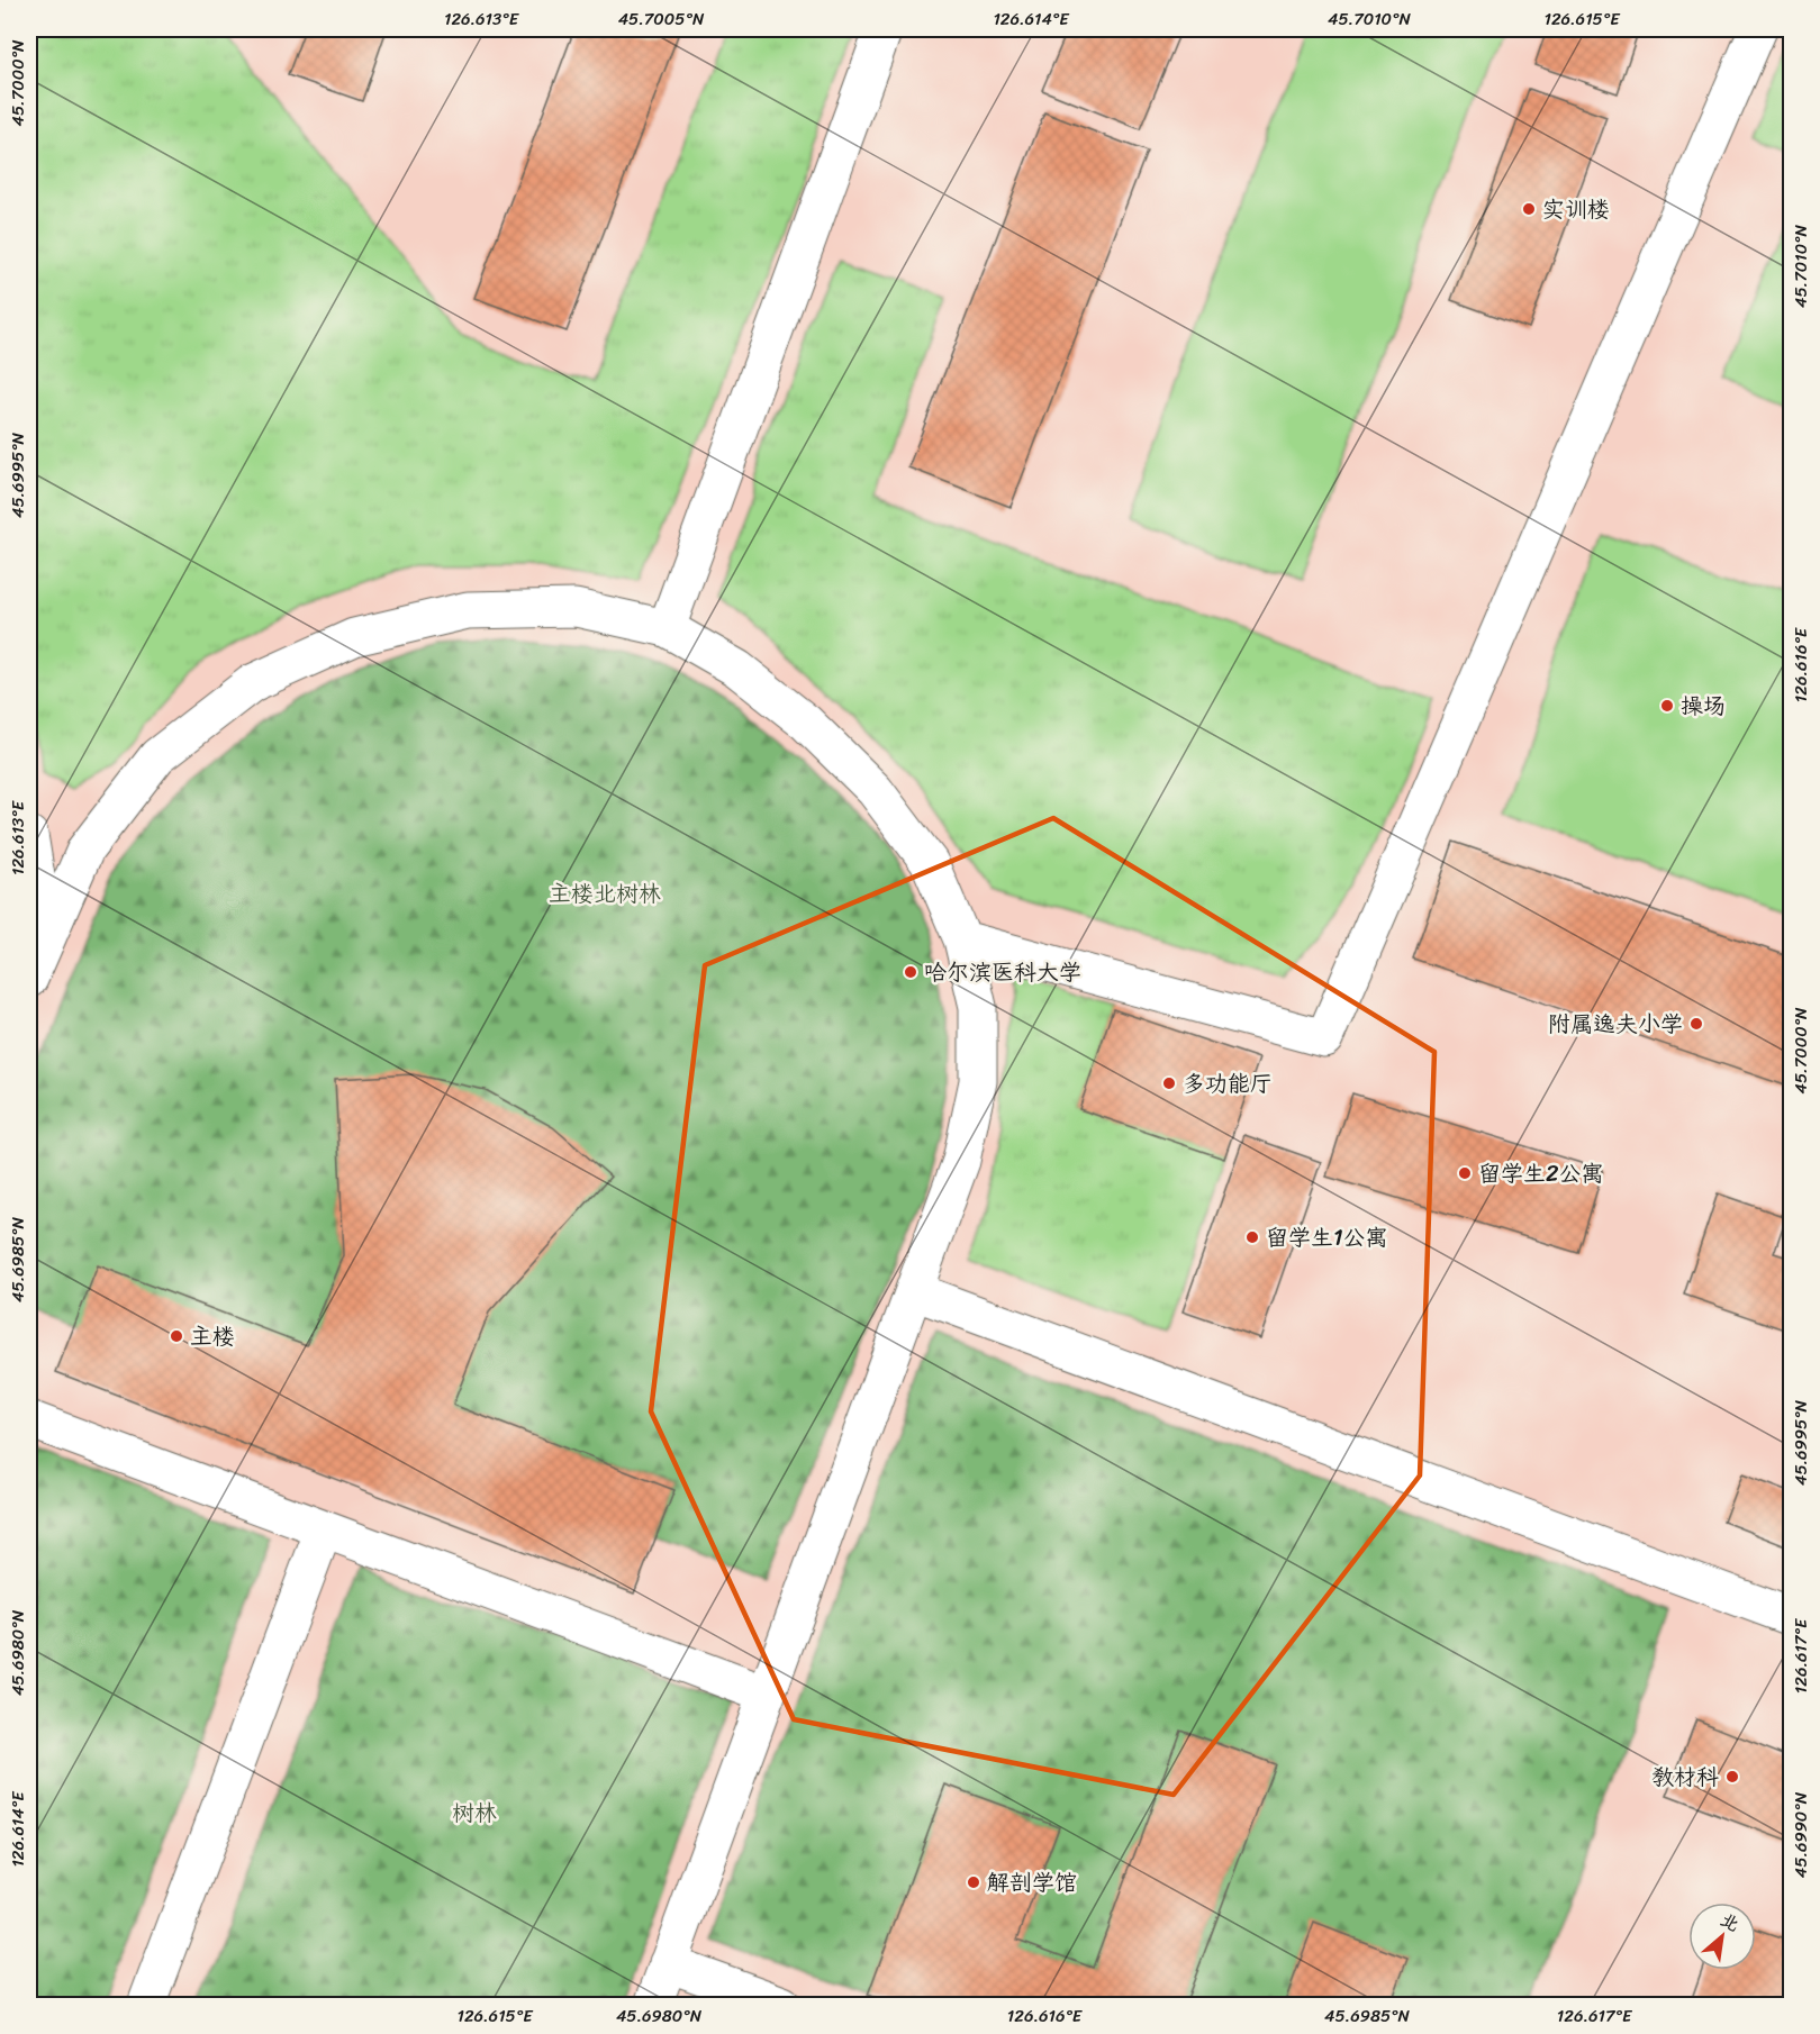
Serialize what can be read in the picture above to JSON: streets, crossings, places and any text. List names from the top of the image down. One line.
{"parks":["主楼北树林","树林"],"places":["实训楼","操场","哈尔滨医科大学","附属逸夫小学","多功能厅","留学生2公寓","留学生1公寓","主楼","教材科","解剖学馆"],"north":"top right","coordinates":["126.613°E","45.7005°N","126.614°E","45.7010°N","126.615°E","45.7000°N","45.6995°N","126.616°E","45.6985°N","45.6980°N","126.617°E","45.6990°N"]}
